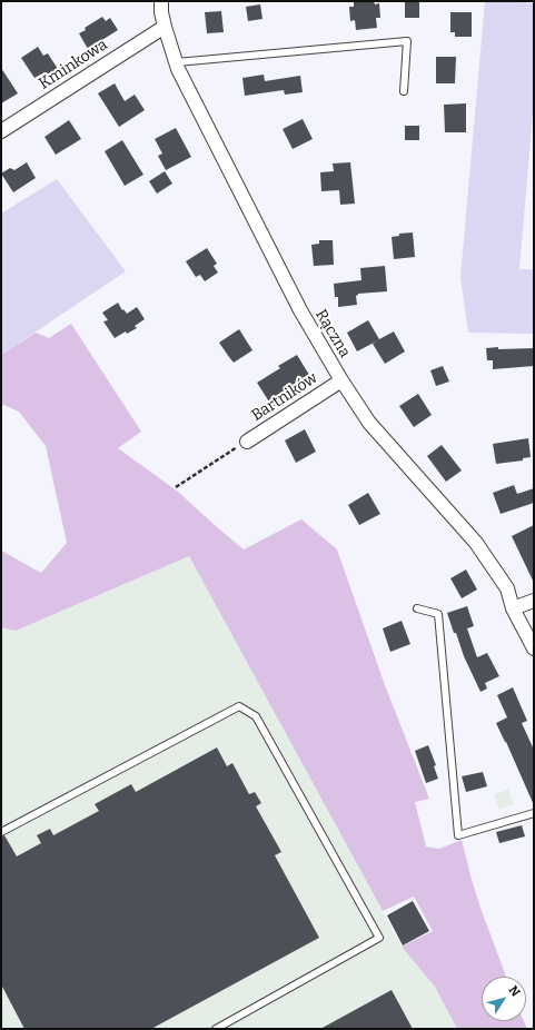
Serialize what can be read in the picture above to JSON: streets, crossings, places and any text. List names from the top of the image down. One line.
{"streets":{"street":["Kminkowa","Rączna","Bartników"]},"crossings":[["Kminkowa","Rączna"],["Rączna","Bartników"]],"north":"top right"}
